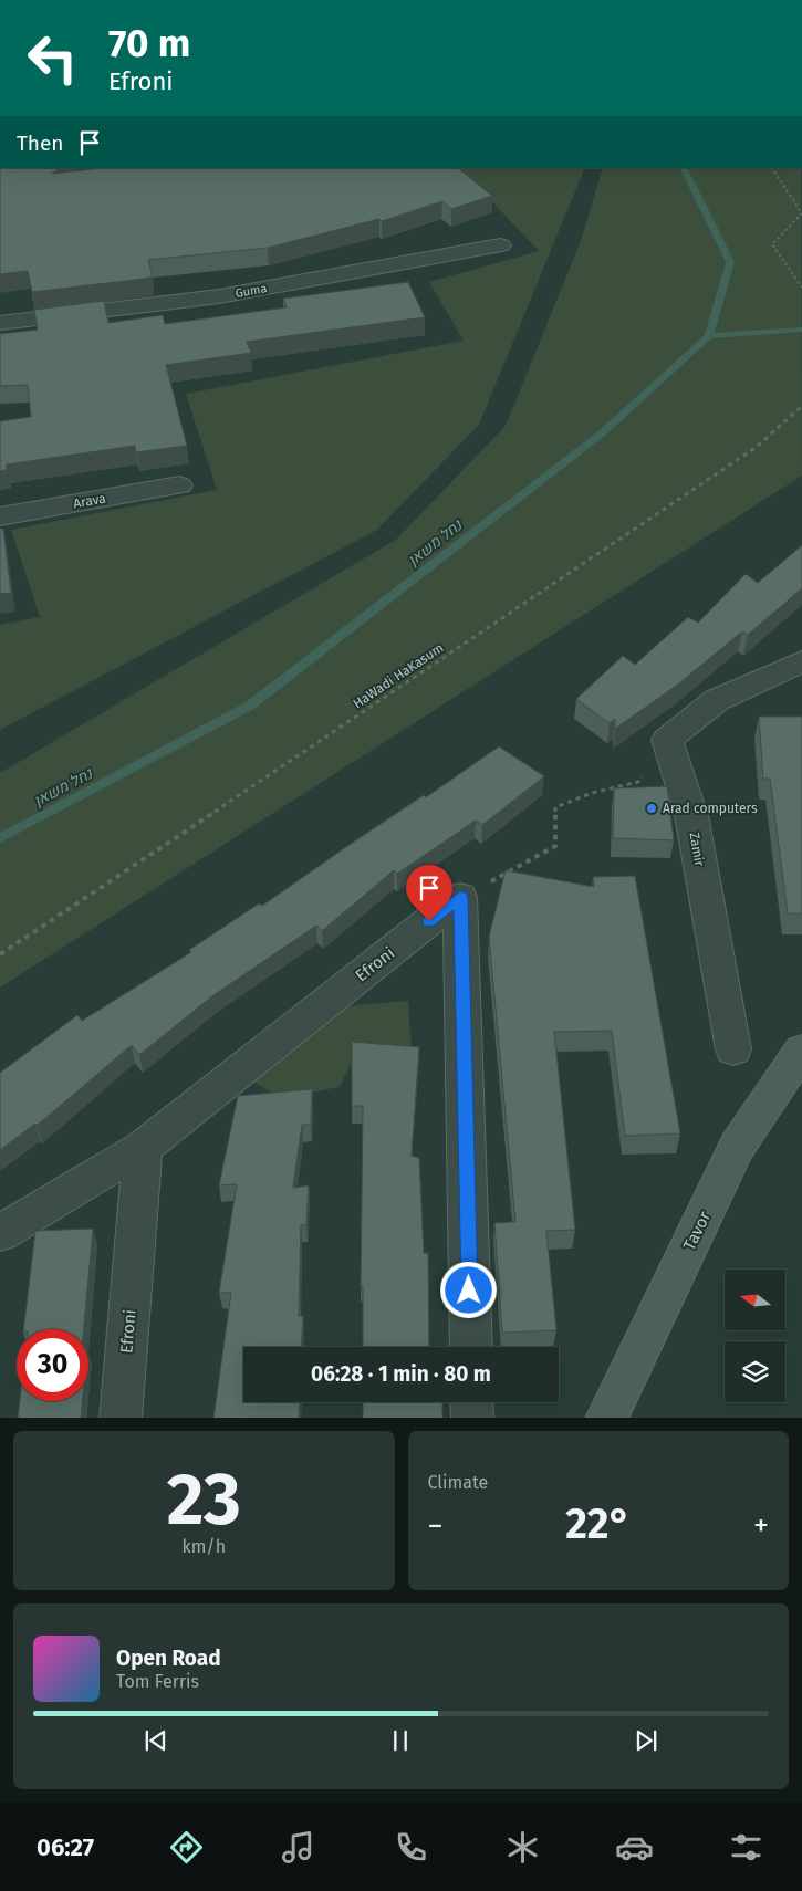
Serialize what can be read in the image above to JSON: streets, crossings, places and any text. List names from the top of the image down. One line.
{"streets":{"street":["Guma","Arava","Zamir","Efroni","Tavor"],"path":["HaWadi HaKasum"]},"water":["נחל משאן"],"places":["Arad computers"],"north":"left","page":{"turn":["70 m","Efroni"],"then":"Then","limit":"30","trip":"06:28 · 1 min · 80 m","tile":[["23","km/h"],"Climate"],"heat":["−","22°","+"],"song":["Open Road","Tom Ferris"],"tabs":"06:27"}}
